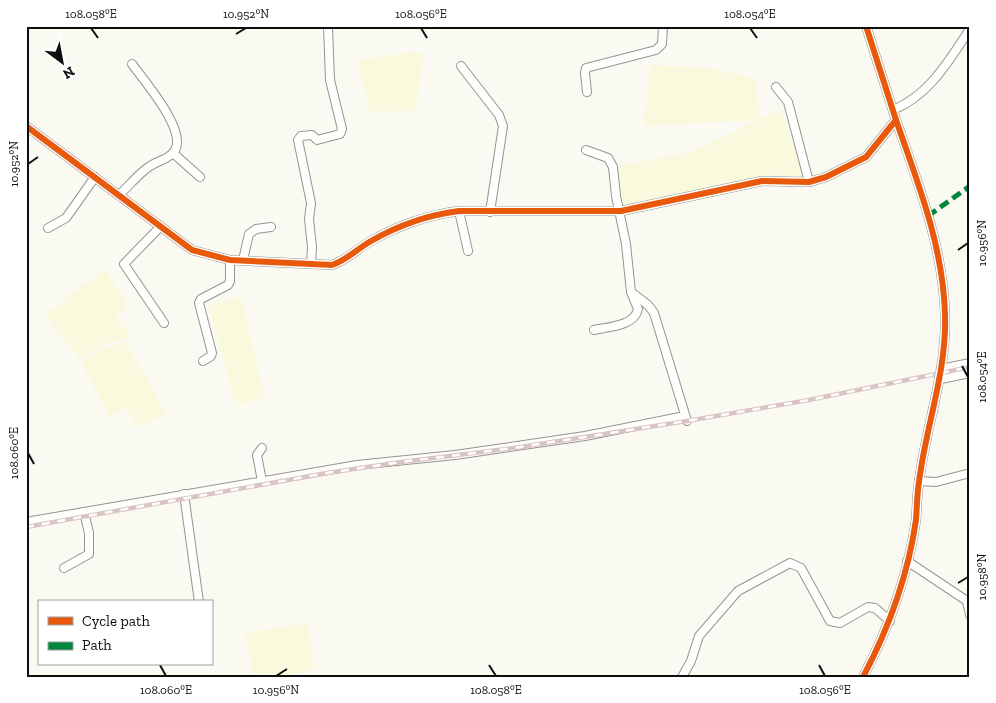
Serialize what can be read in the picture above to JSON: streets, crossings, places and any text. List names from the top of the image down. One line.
{"legend":["Cycle path","Path"],"north":"bottom right","coordinates":["108.058°E","10.952°N","108.056°E","108.054°E","10.956°N","108.060°E","10.958°N"]}
